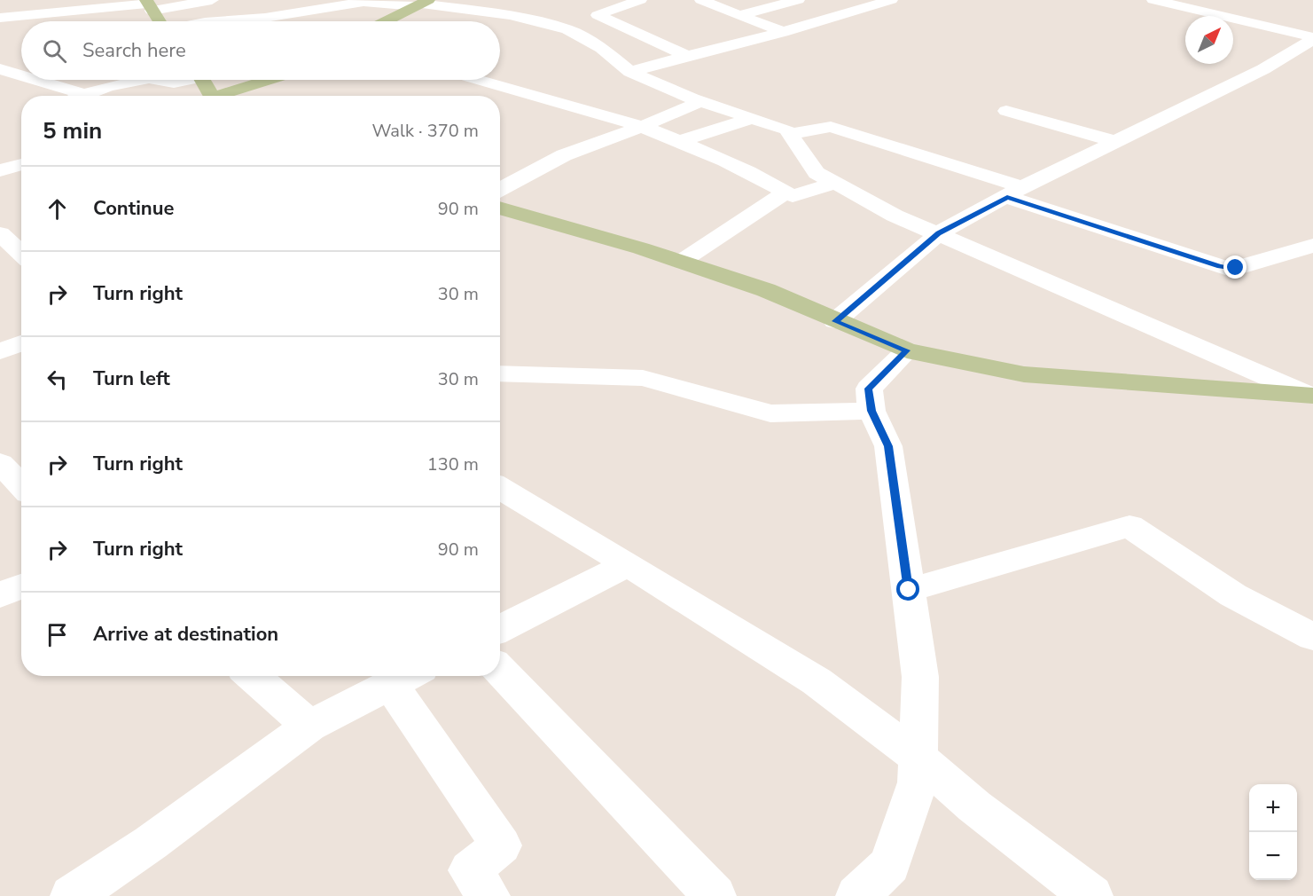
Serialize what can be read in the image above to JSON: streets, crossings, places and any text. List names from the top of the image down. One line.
{"north":"top right","page":{"search":"Search here","heading":["5 min","Walk · 370 m"],"list":[["Continue","90 m"],["Turn right","30 m"],["Turn left","30 m"],["Turn right","130 m"],["Turn right","90 m"],"Arrive at destination"],"map_buttons":["+","−"]}}
